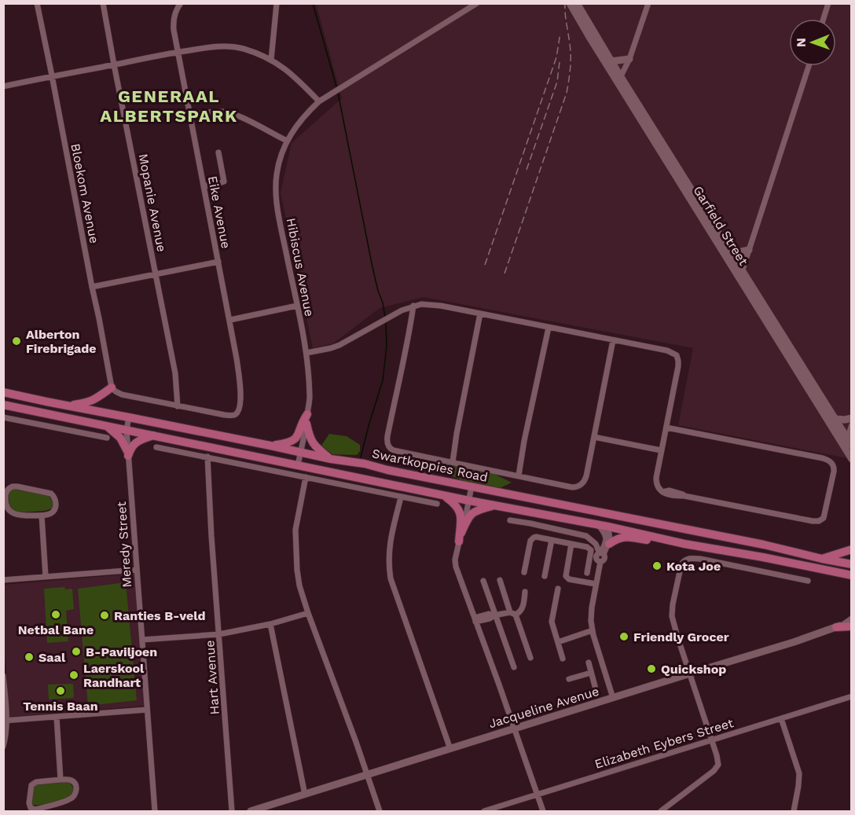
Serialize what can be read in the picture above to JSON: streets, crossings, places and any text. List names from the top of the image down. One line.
{"streets":{"main road":["Swartkoppies Road"],"street":["Bloekom Avenue","Mopanie Avenue","Eike Avenue","Garfield Street","Hibiscus Avenue","Meredy Street","Hart Avenue","Jacqueline Avenue","Elizabeth Eybers Street"]},"crossings":[["Mopanie Avenue","Eike Avenue"],["Hibiscus Avenue","Swartkoppies Road"],["Swartkoppies Road","Meredy Street"]],"districts":["GENERAAL ALBERTSPARK"],"places":["Alberton Firebrigade","Kota Joe","Netbal Bane","Ranties B-veld","Friendly Grocer","B-Paviljoen","Saal","Quickshop","Laerskool Randhart","Tennis Baan"],"north":"left"}
